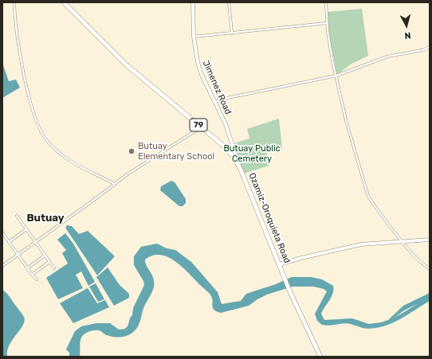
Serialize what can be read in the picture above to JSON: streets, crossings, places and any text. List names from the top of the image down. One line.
{"streets":{"highway":["79","Ozamiz-Oroquieta Road"],"main road":["Jimenez Road"]},"crossings":[["Jimenez Road","Ozamiz-Oroquieta Road"]],"districts":["Butuay"],"parks":["Butuay Public Cemetery"],"places":["Butuay Elementary School"],"north":"bottom"}
